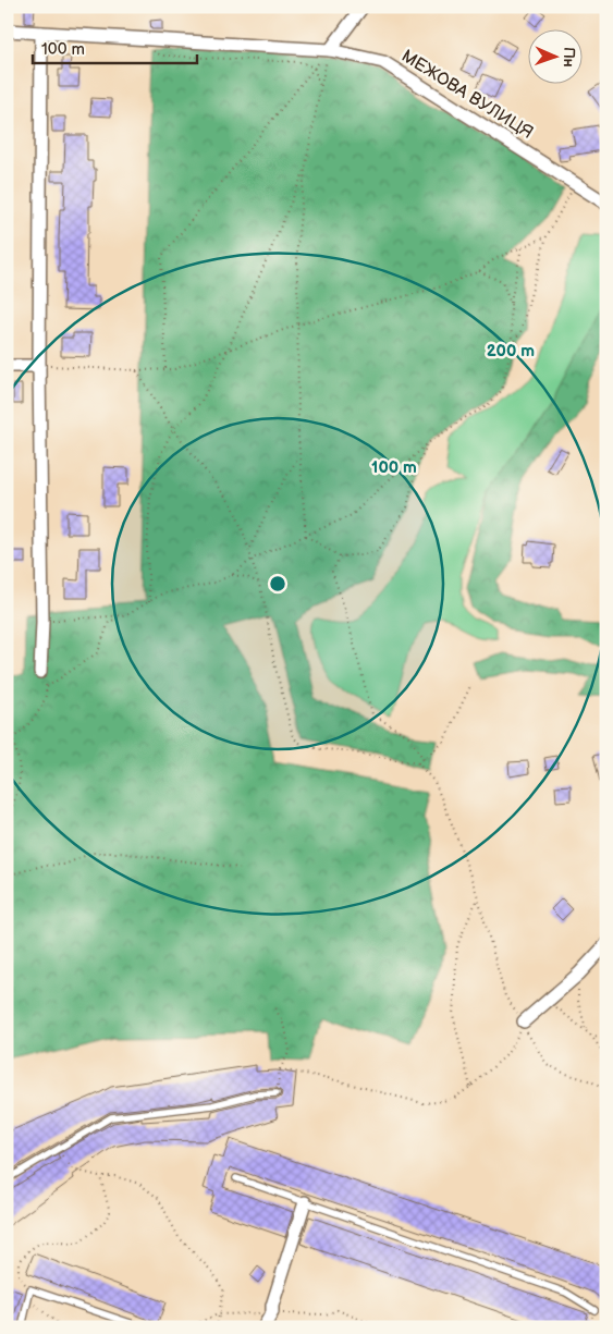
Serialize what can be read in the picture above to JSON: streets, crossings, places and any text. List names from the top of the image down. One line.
{"streets":{"street":["МЕЖОВА ВУЛИЦЯ"]},"scale_bar":"100 m","north":"right","rings":["200 m","100 m"]}
